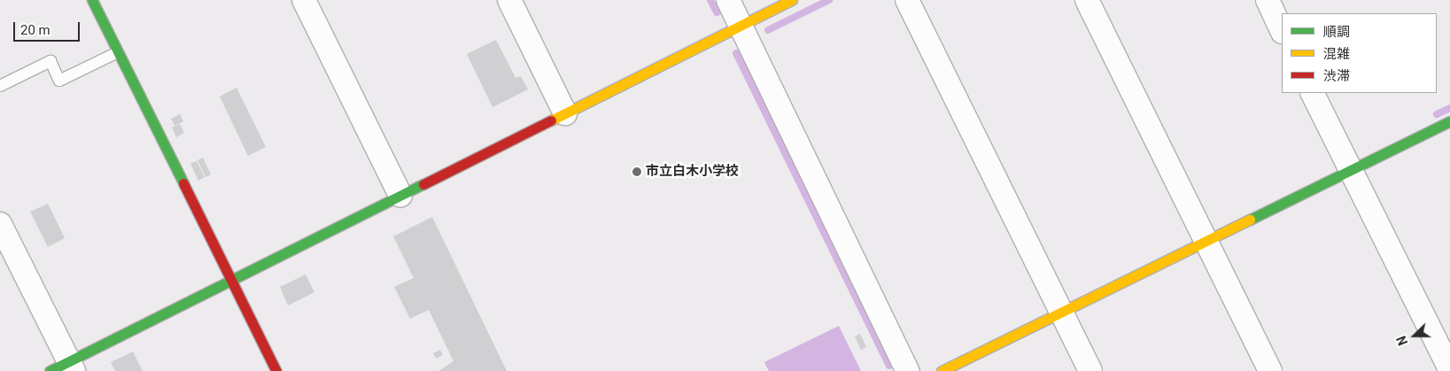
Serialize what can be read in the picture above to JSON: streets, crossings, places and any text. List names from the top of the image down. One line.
{"places":["市立白木小学校"],"legend":["順調","混雑","渋滞"],"scale_bar":"20 m","north":"left"}
